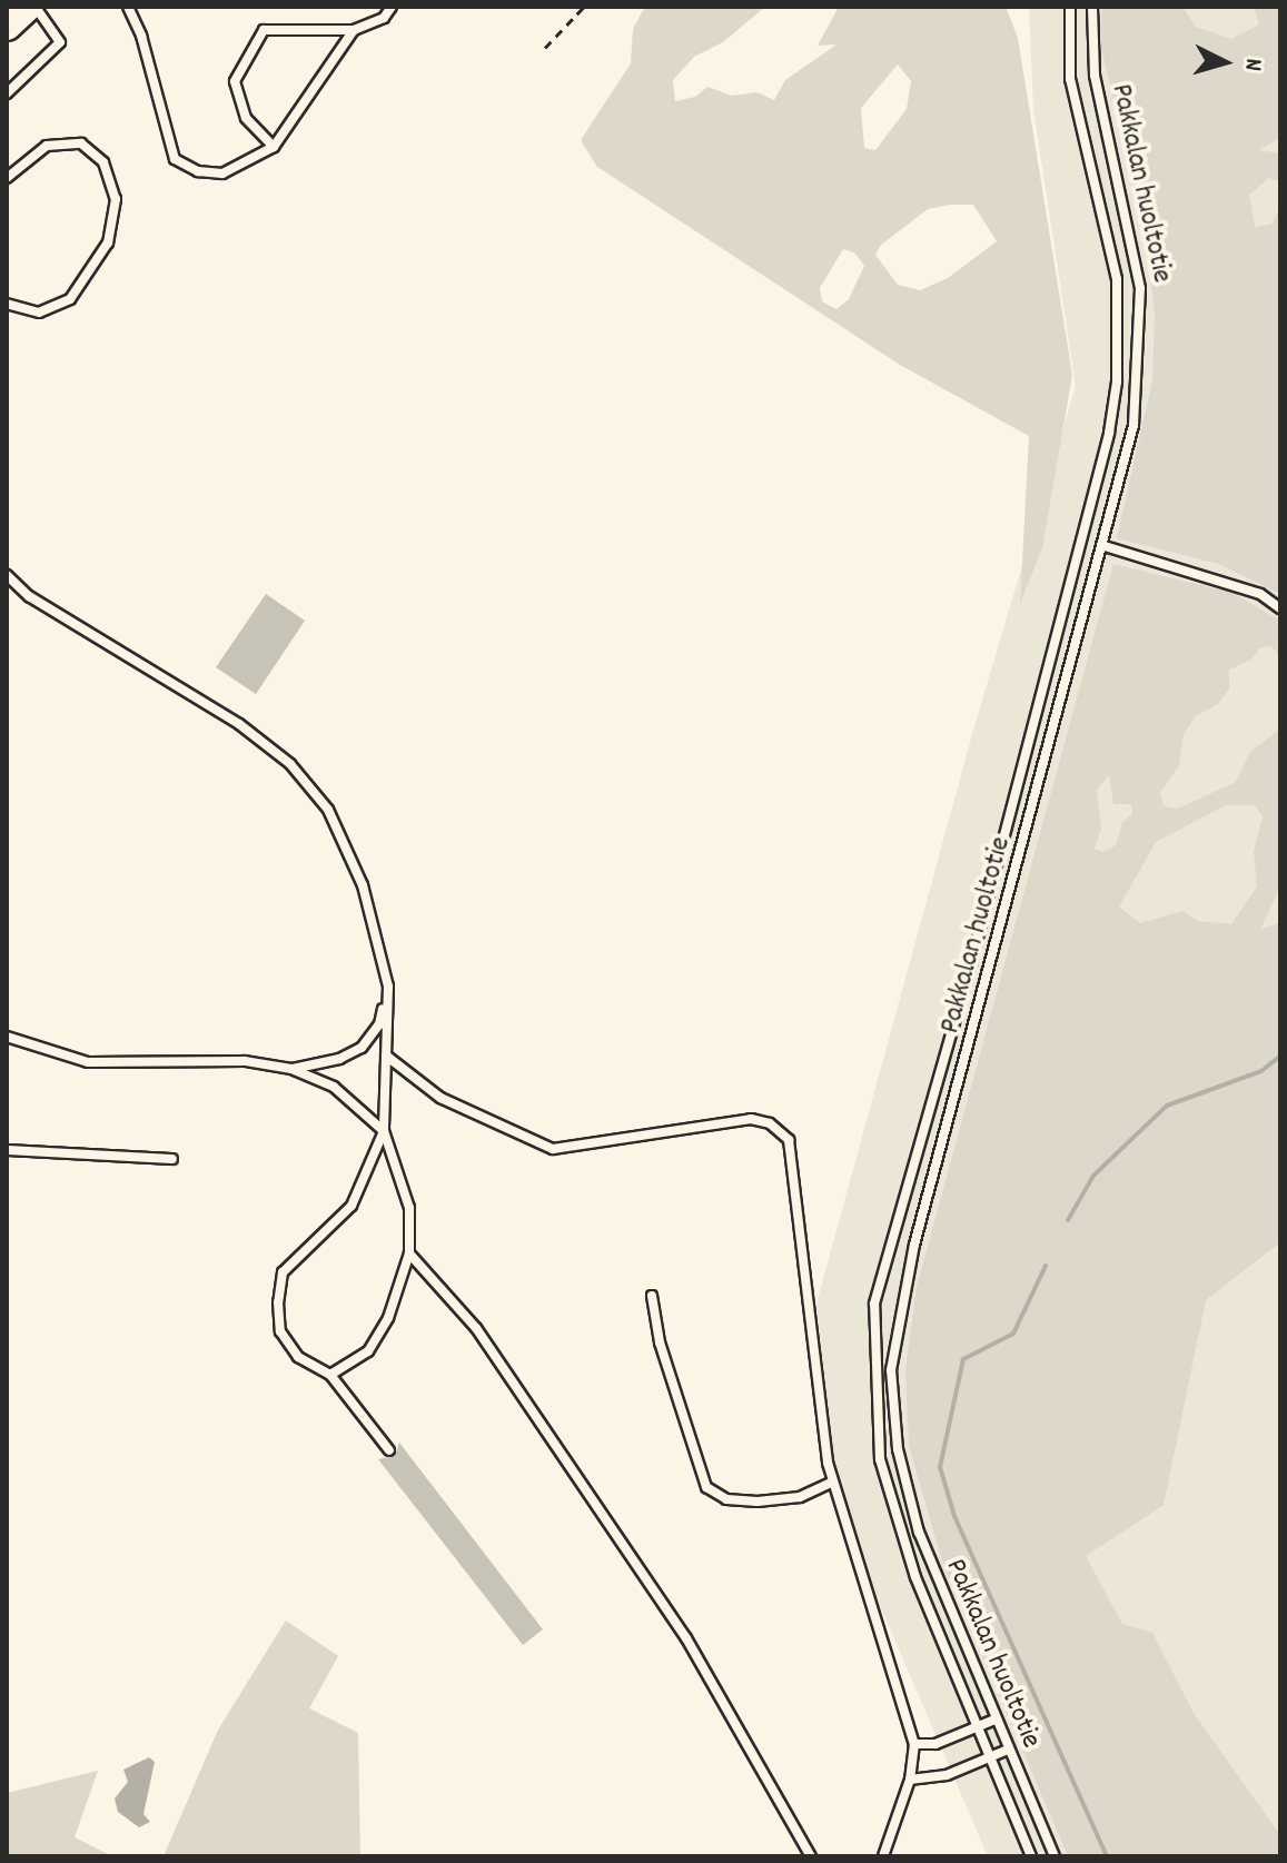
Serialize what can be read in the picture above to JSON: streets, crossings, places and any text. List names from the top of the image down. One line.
{"streets":{"lane":["Pakkalan huoltotie"]},"north":"right"}
